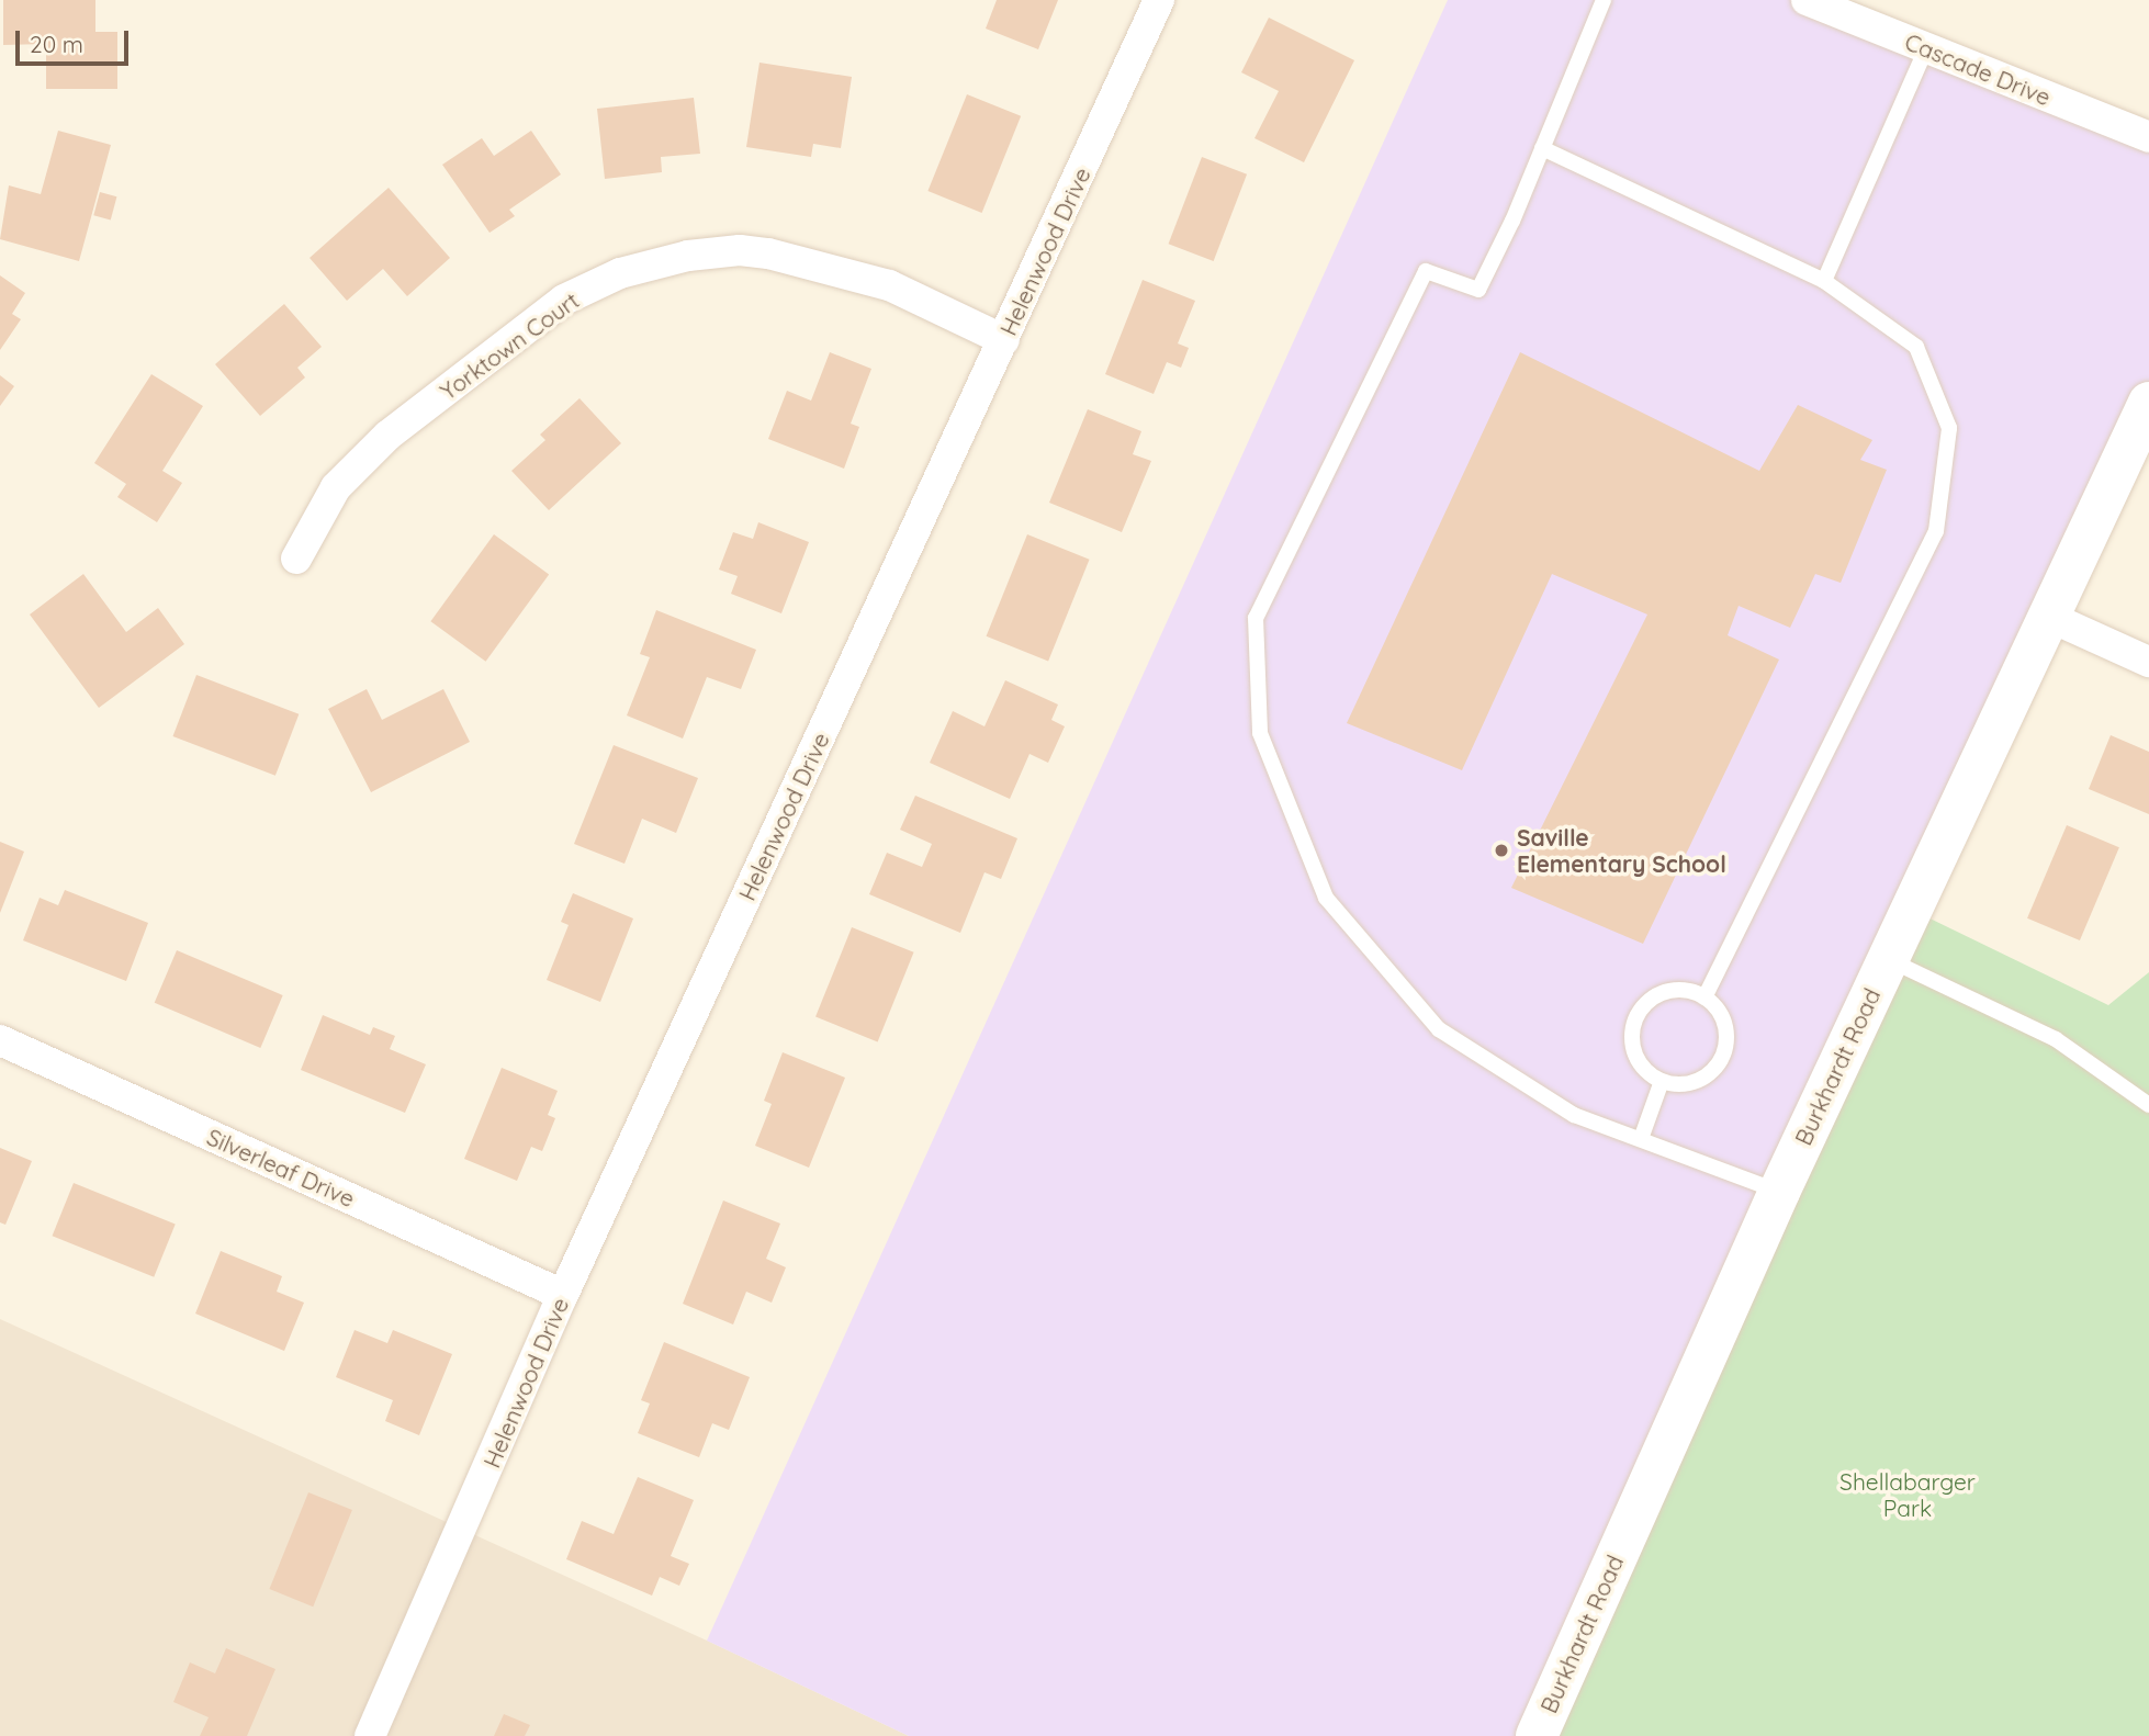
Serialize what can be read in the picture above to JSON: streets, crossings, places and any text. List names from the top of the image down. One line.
{"streets":{"main road":["Burkhardt Road"],"street":["Cascade Drive","Helenwood Drive","Yorktown Court","Silverleaf Drive"]},"crossings":[["Helenwood Drive","Yorktown Court"],["Helenwood Drive","Silverleaf Drive"]],"parks":["Shellabarger Park"],"places":["Saville Elementary School"],"scale_bar":"20 m"}
